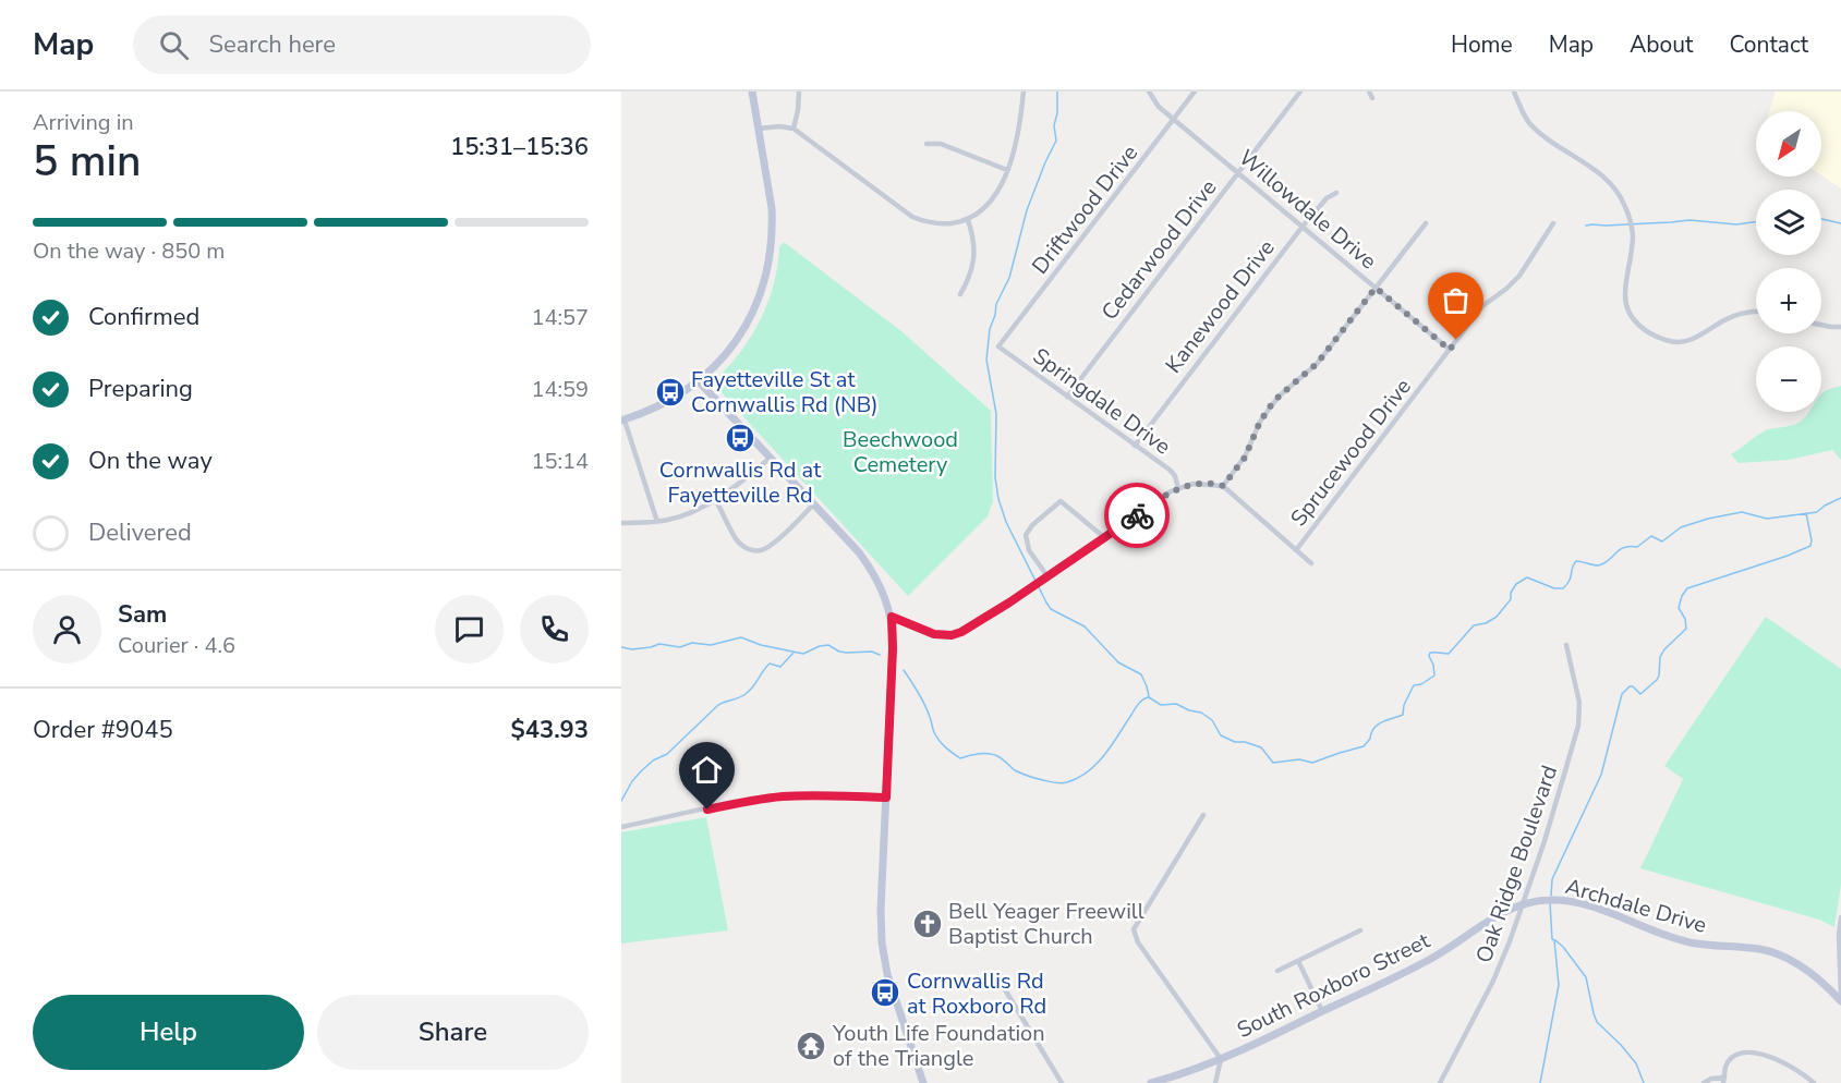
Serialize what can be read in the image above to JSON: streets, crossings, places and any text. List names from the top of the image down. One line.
{"streets":{"street":["Driftwood Drive","Willowdale Drive","Cedarwood Drive","Kanewood Drive","Springdale Drive","Sprucewood Drive","Oak Ridge Boulevard","Archdale Drive","South Roxboro Street"]},"crossings":[["Driftwood Drive","Willowdale Drive"],["Driftwood Drive","Springdale Drive"],["Willowdale Drive","Cedarwood Drive"],["Willowdale Drive","Kanewood Drive"],["Willowdale Drive","Sprucewood Drive"],["Cedarwood Drive","Springdale Drive"],["Kanewood Drive","Springdale Drive"],["Oak Ridge Boulevard","Archdale Drive"],["Oak Ridge Boulevard","South Roxboro Street"],["Archdale Drive","South Roxboro Street"]],"parks":["Beechwood Cemetery"],"places":{"bus stop":["Fayetteville St at Cornwallis Rd (NB)","Cornwallis Rd at Fayetteville Rd","Cornwallis Rd at Roxboro Rd"],"church":["Bell Yeager Freewill Baptist Church"],"temple":["Youth Life Foundation of the Triangle"]},"north":"bottom left","page":{"header":"Map","search":"Search here","nav":["Home","Map","About","Contact"],"heading":["5 min","Arriving in","15:31–15:36"],"panel":["Sam","Courier · 4.6","Order #9045","$43.93"],"map_buttons":["+","−"],"bar":"On the way · 850 m","list":[["Confirmed","14:57"],["Preparing","14:59"],["On the way","15:14"],"Delivered"],"buttons":["Help","Share"]}}
